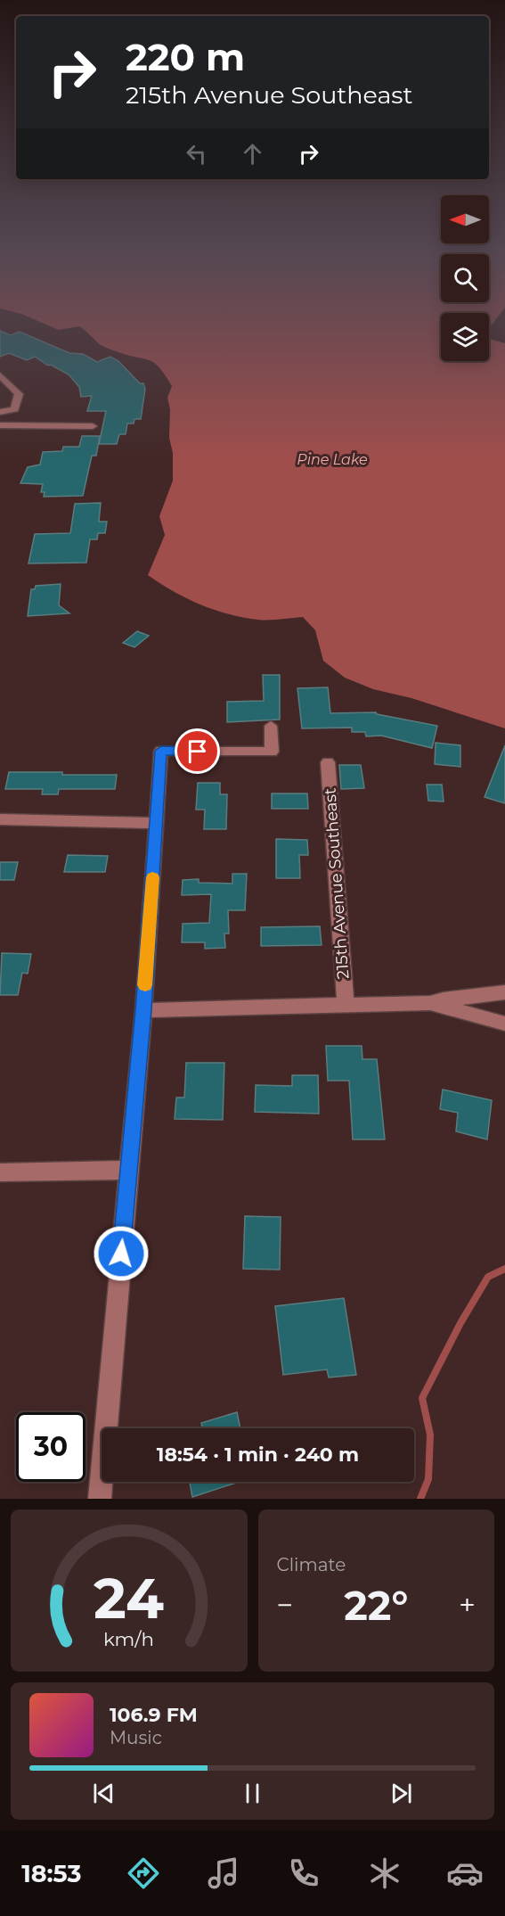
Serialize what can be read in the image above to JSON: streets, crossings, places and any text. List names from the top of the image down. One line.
{"streets":{"street":["215th Avenue Southeast"]},"water":["Pine Lake"],"north":"left","page":{"turn":["220 m","215th Avenue Southeast"],"limit":"30","trip":"18:54 · 1 min · 240 m","tile":"Climate","heat":["−","22°","+"],"song":["106.9 FM","Music"],"tabs":"18:53","gauge":["24","km/h"]}}
